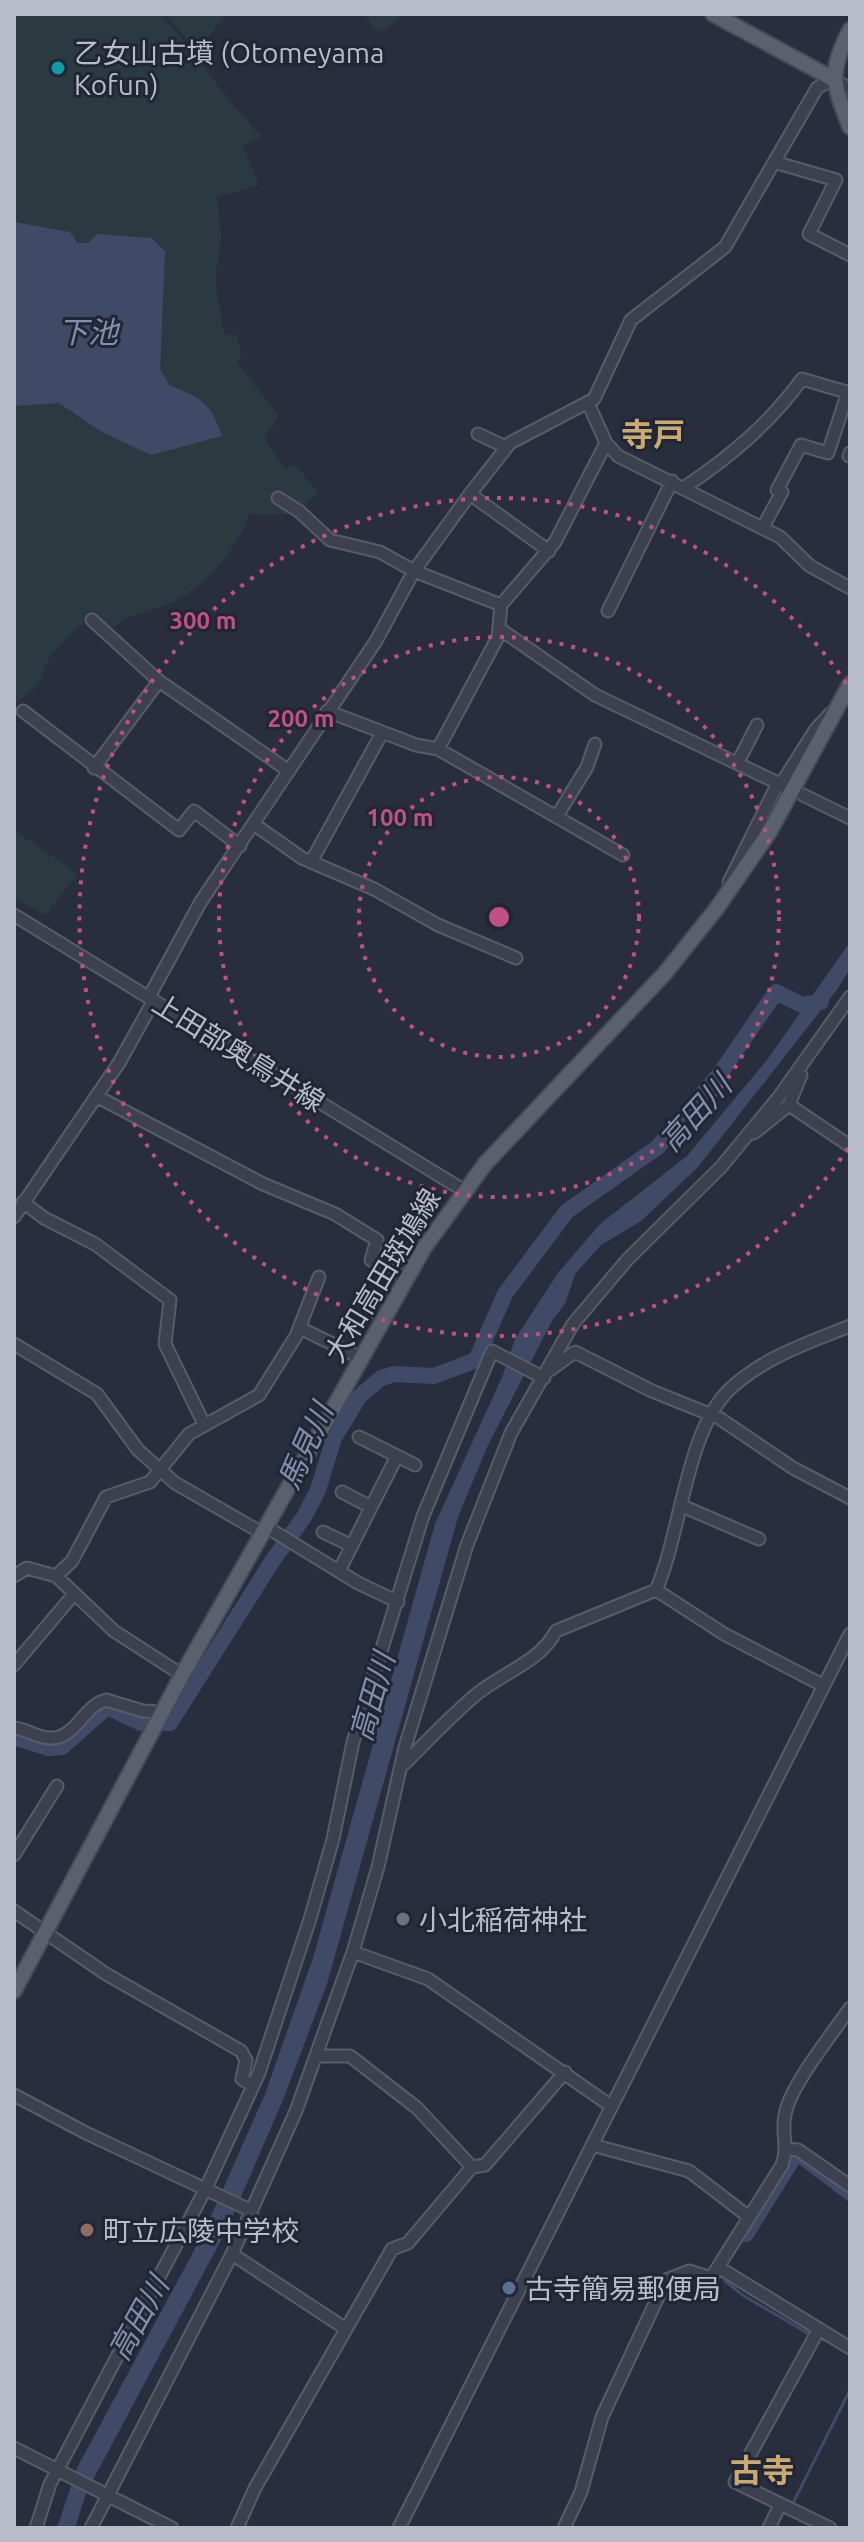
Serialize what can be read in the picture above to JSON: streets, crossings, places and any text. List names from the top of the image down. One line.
{"streets":{"main road":["大和高田斑鳩線"],"street":["上田部奥鳥井線"]},"crossings":[["上田部奥鳥井線","大和高田斑鳩線"]],"districts":["寺戸","古寺"],"water":["下池","高田川","馬見川"],"places":["乙女山古墳 (Otomeyama Kofun)","小北稲荷神社","町立広陵中学校","古寺簡易郵便局"],"rings":["300 m","200 m","100 m"]}
